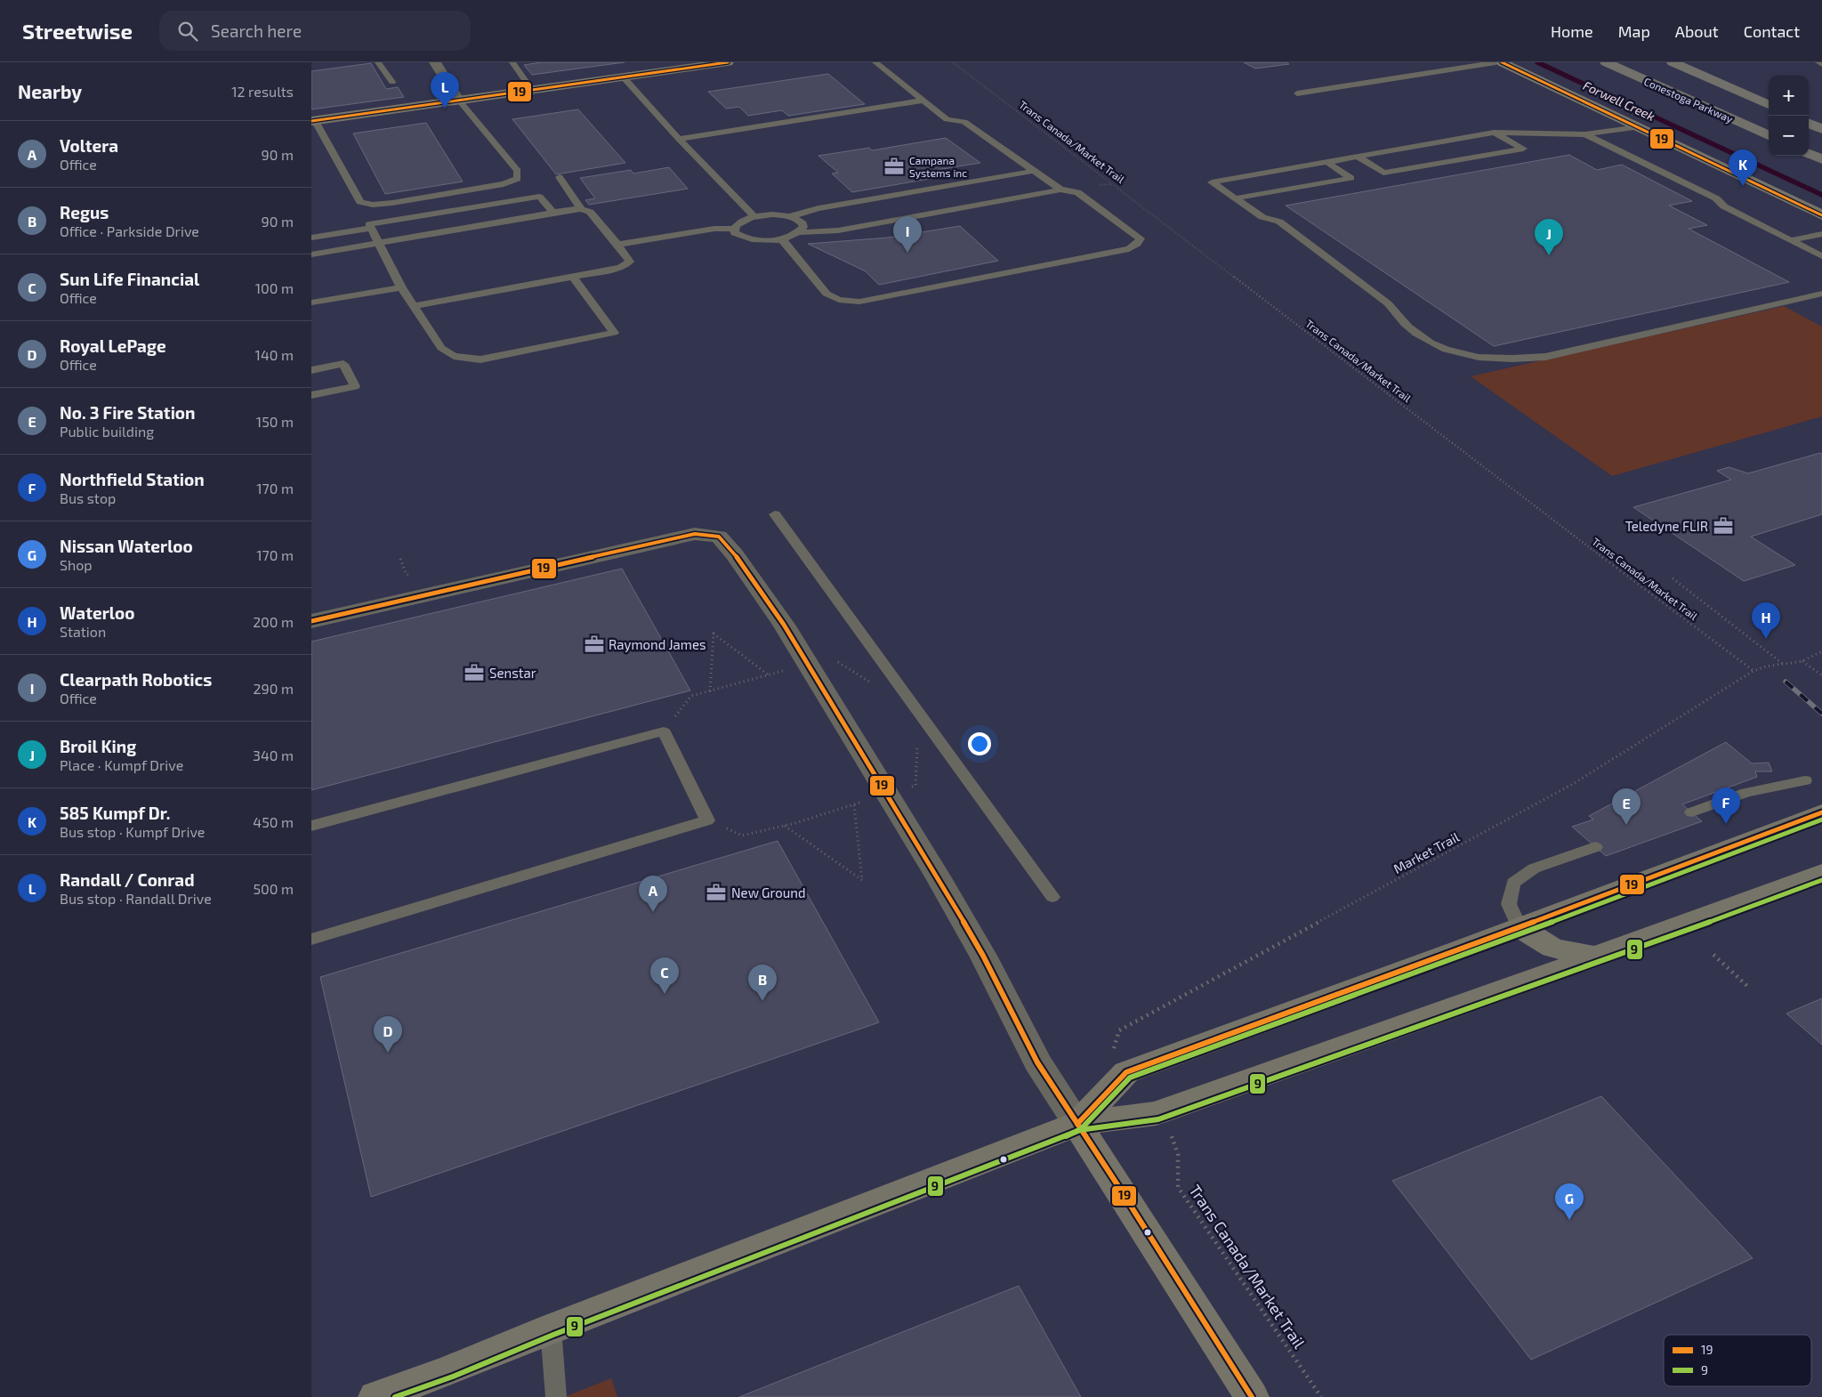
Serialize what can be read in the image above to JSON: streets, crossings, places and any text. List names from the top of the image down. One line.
{"streets":{"highway":["Conestoga Parkway"],"path":["Trans Canada/Market Trail","Market Trail"]},"crossings":[["Trans Canada/Market Trail","Market Trail"]],"water":["Forwell Creek"],"places":{"office":["Campana Systems inc","Teledyne FLIR","Raymond James","Senstar","New Ground"]},"lines":["transit line 19","transit line 9"],"legend":["19","9"],"page":{"header":"Streetwise","search":"Search here","nav":["Home","Map","About","Contact"],"heading":["Nearby","12 results"],"pins":["L","K","I","J","H","F","E","A","C","B","D","G"],"map_buttons":["+","−"],"list":[{"mark":"A","name":"Voltera","note":"Office","value":"90 m"},{"mark":"B","name":"Regus","note":"Office · Parkside Drive","value":"90 m"},{"mark":"C","name":"Sun Life Financial","note":"Office","value":"100 m"},{"mark":"D","name":"Royal LePage","note":"Office","value":"140 m"},{"mark":"E","name":"No. 3 Fire Station","note":"Public building","value":"150 m"},{"mark":"F","name":"Northfield Station","note":"Bus stop","value":"170 m"},{"mark":"G","name":"Nissan Waterloo","note":"Shop","value":"170 m"},{"mark":"H","name":"Waterloo","note":"Station","value":"200 m"},{"mark":"I","name":"Clearpath Robotics","note":"Office","value":"290 m"},{"mark":"J","name":"Broil King","note":"Place · Kumpf Drive","value":"340 m"},{"mark":"K","name":"585 Kumpf Dr.","note":"Bus stop · Kumpf Drive","value":"450 m"},{"mark":"L","name":"Randall / Conrad","note":"Bus stop · Randall Drive","value":"500 m"}]}}
